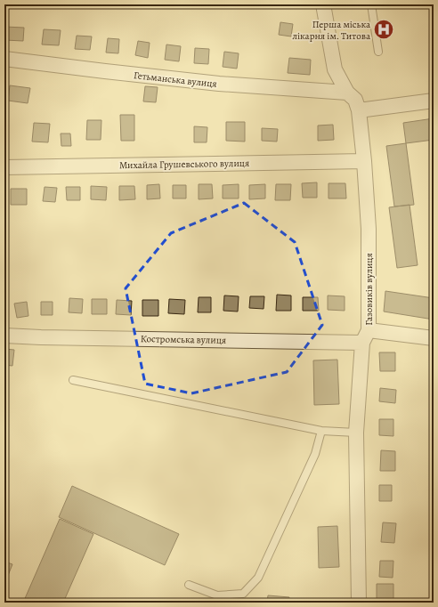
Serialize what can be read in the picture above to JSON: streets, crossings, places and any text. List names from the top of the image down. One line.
{"streets":{"street":["Гетьманська вулиця","Михайла Грушевського вулиця","Газовиків вулиця","Костромська вулиця"]},"crossings":[["Гетьманська вулиця","Газовиків вулиця"],["Михайла Грушевського вулиця","Газовиків вулиця"],["Газовиків вулиця","Костромська вулиця"]],"places":{"hospital":["Перша міська лікарня ім. Титова"]}}
